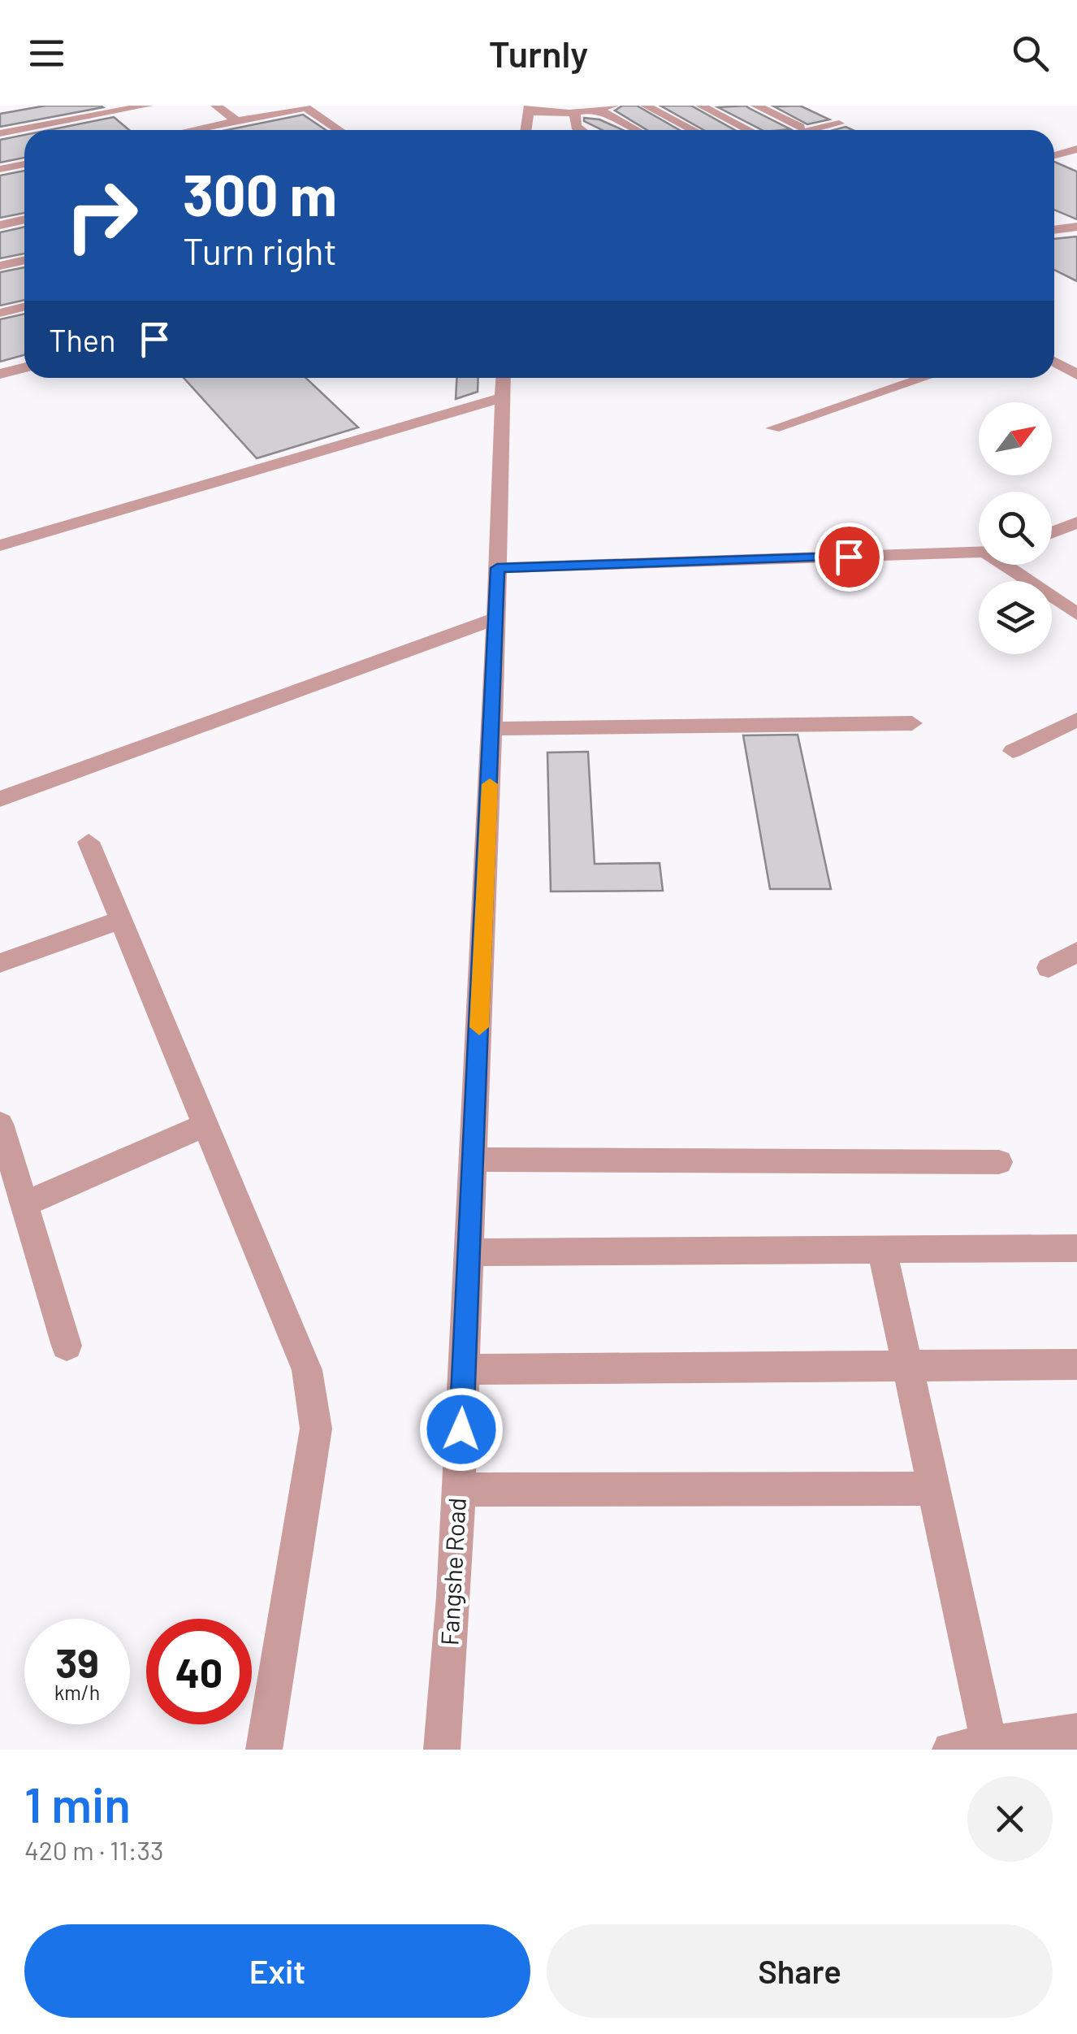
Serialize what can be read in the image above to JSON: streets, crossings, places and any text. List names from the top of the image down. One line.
{"streets":{"street":["Fangshe Road"]},"north":"top right","page":{"header":"Turnly","turn":["300 m","Turn right"],"then":"Then","speed":"39 km/h","limit":"40","heading":["1 min","420 m · 11:33"],"buttons":["Exit","Share"]}}
